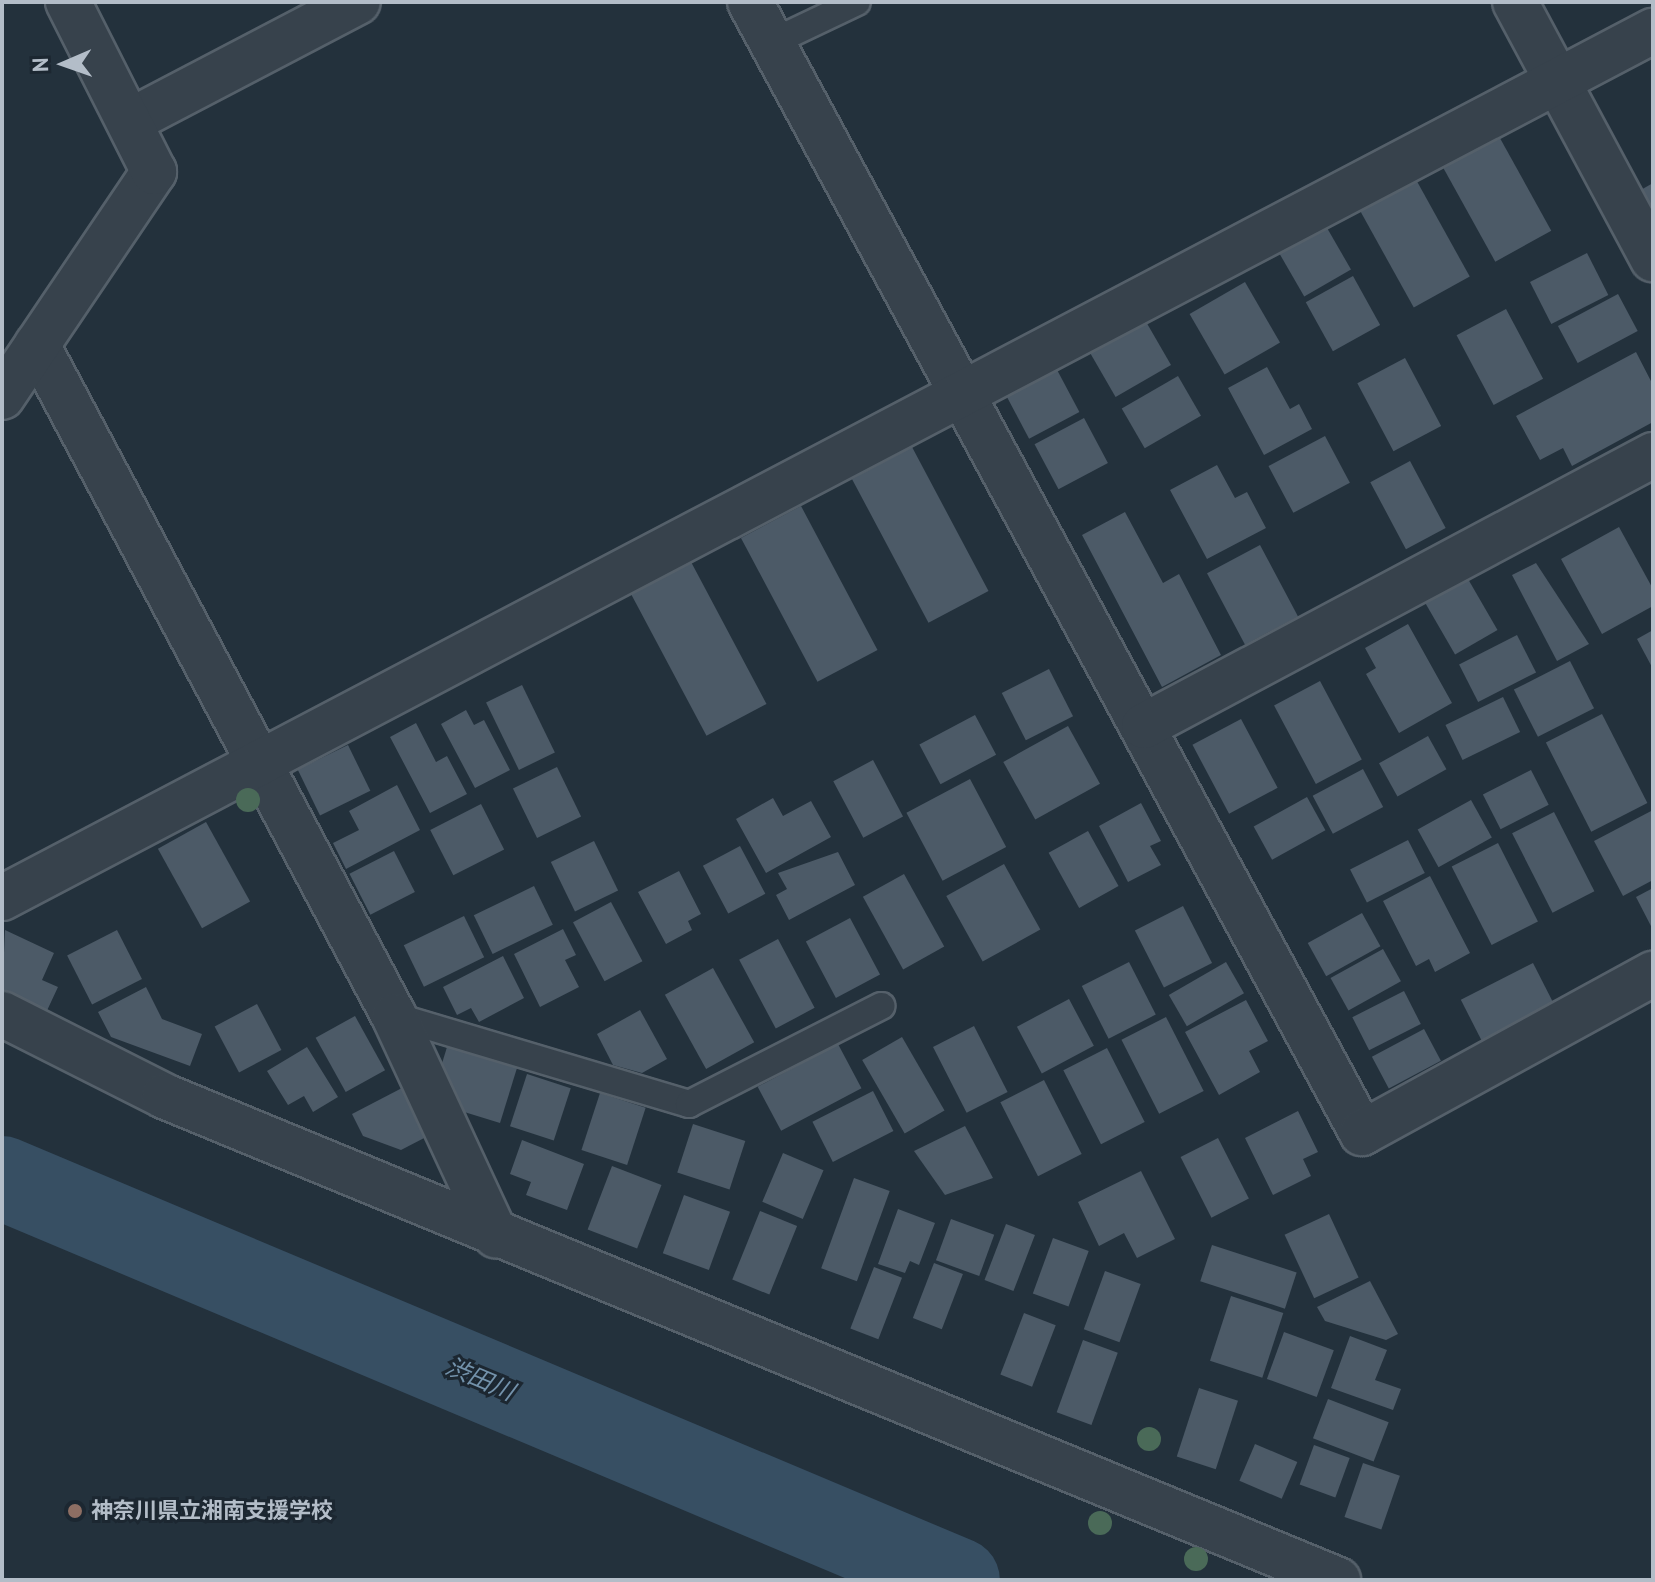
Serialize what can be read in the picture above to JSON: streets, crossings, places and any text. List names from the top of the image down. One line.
{"water":["渋田川"],"places":["神奈川県立湘南支援学校"],"north":"left"}
